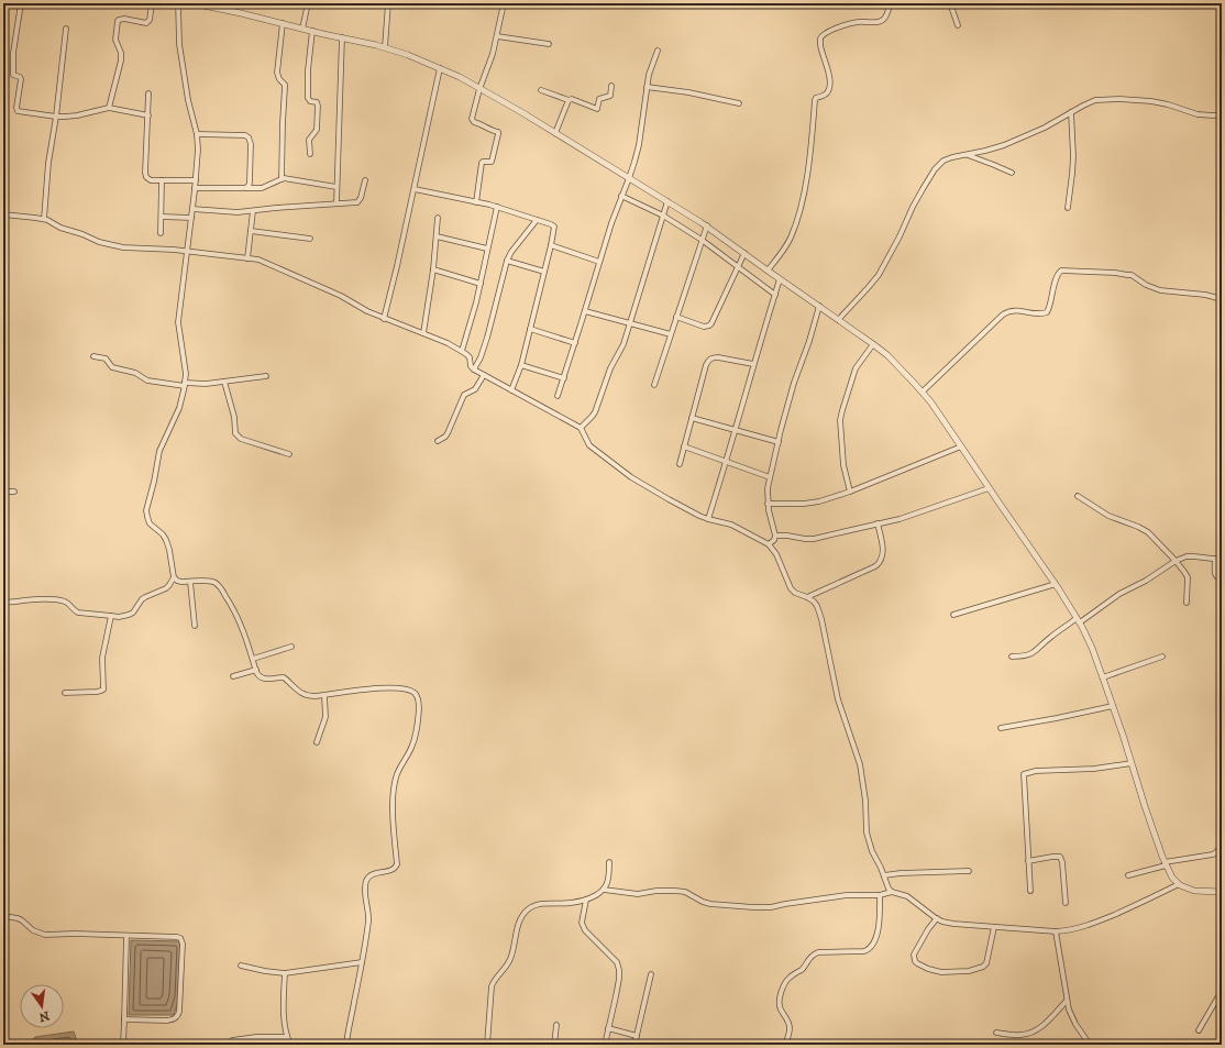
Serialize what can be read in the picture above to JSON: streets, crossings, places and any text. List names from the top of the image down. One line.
{"north":"bottom"}
